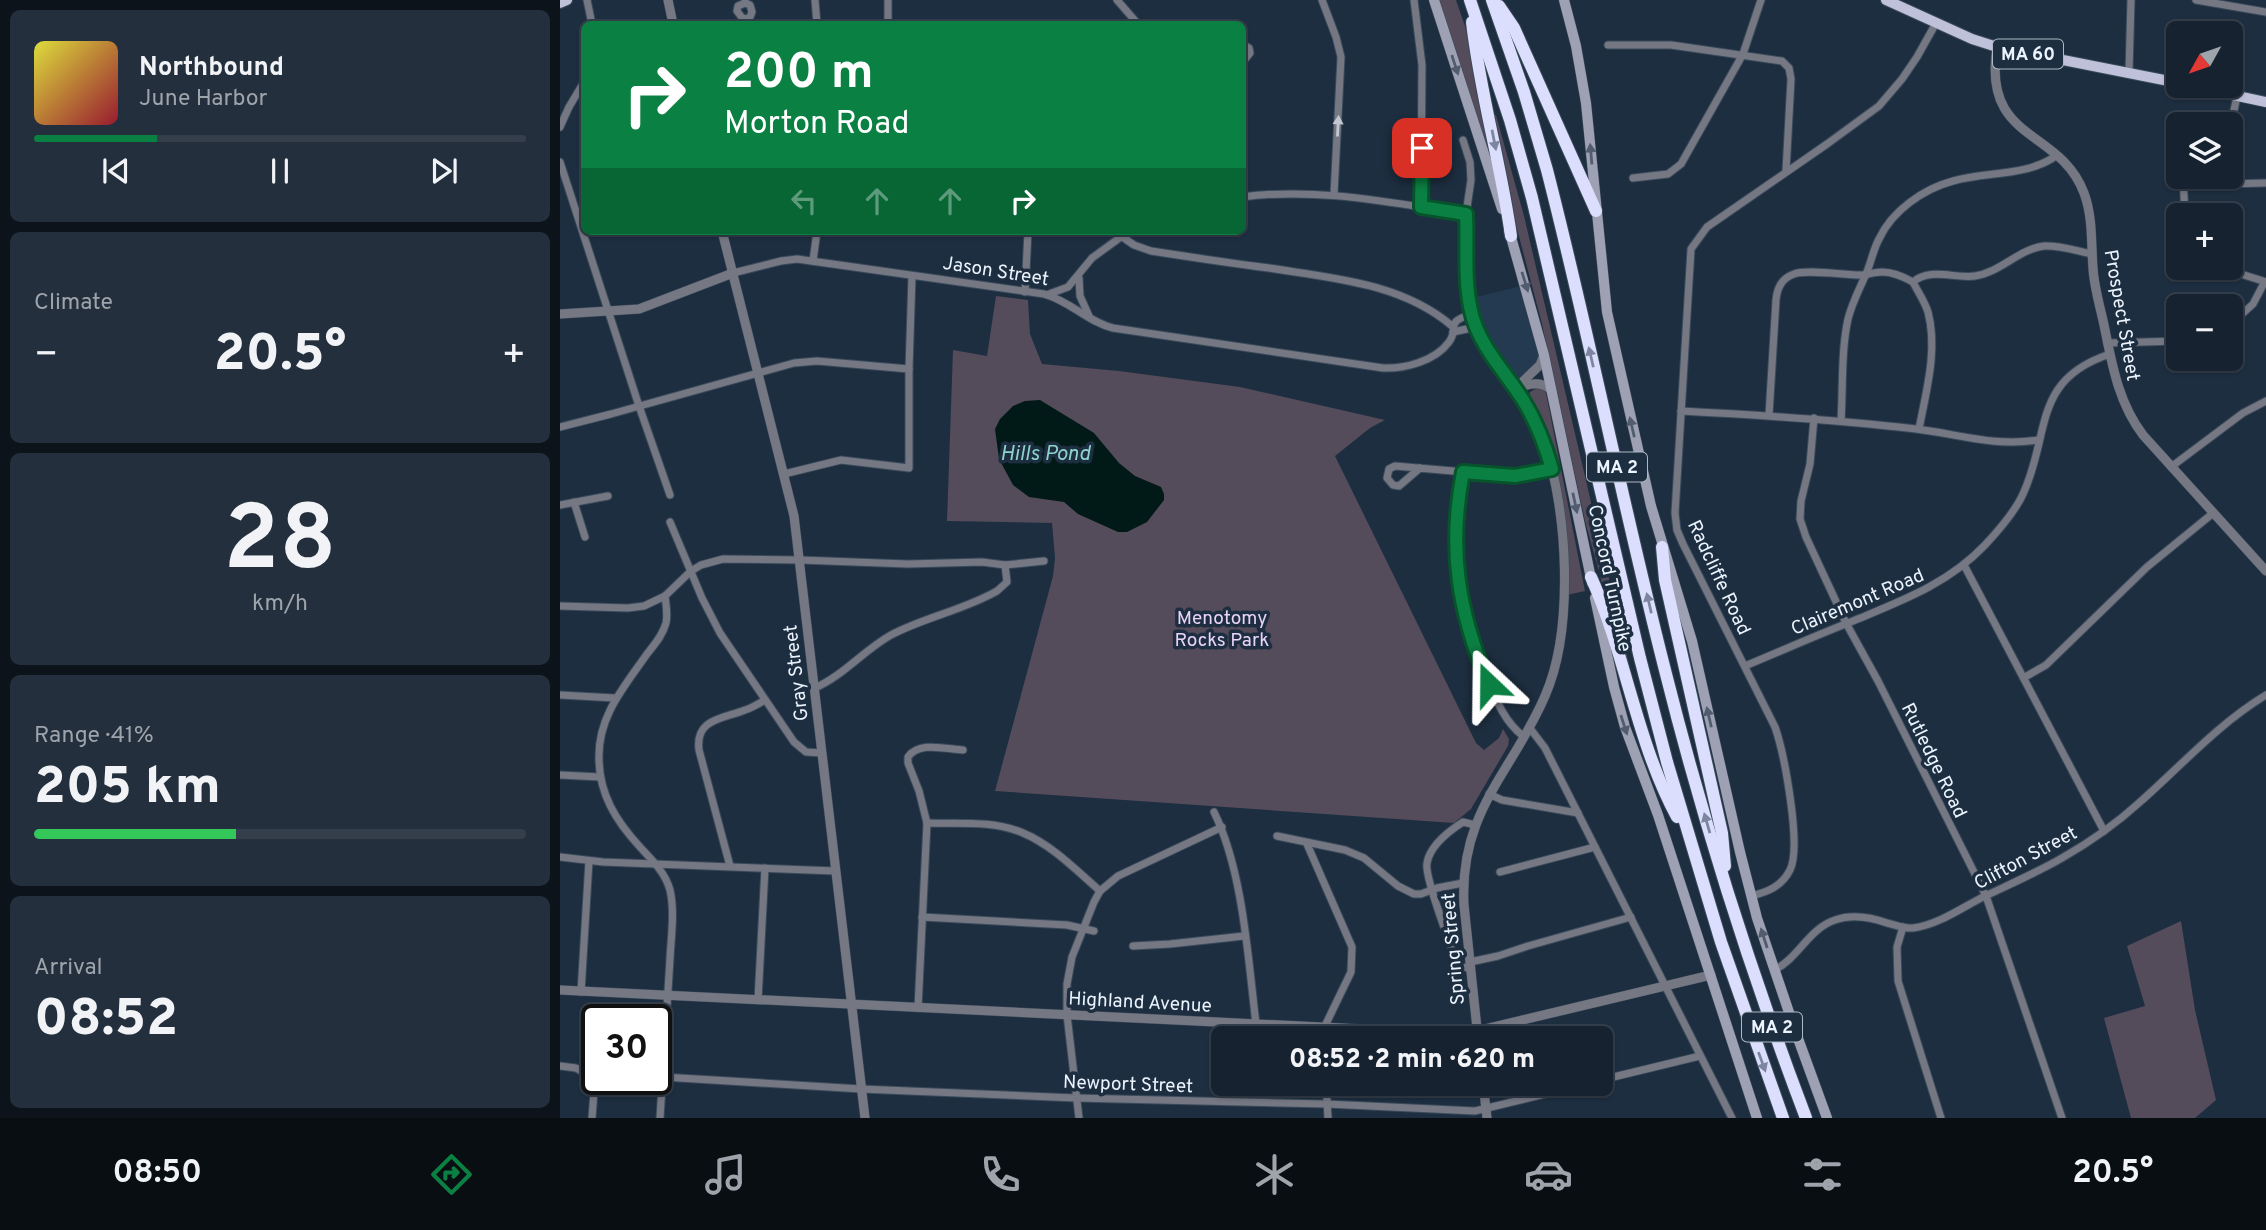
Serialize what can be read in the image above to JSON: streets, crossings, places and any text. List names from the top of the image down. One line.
{"streets":{"highway":["MA 2","Concord Turnpike"],"main road":["MA 60"],"street":["Jason Street","Prospect Street","Radcliffe Road","Clairemont Road","Gray Street","Rutledge Road","Clifton Street","Spring Street","Highland Avenue","Newport Street"]},"crossings":[["MA 60","Prospect Street"],["Jason Street","Gray Street"],["Jason Street","Spring Street"],["Prospect Street","Clairemont Road"],["Radcliffe Road","Clairemont Road"],["Concord Turnpike","Highland Avenue"],["Clairemont Road","Rutledge Road"],["Gray Street","Highland Avenue"],["Gray Street","Newport Street"],["Rutledge Road","Clifton Street"]],"water":["Hills Pond"],"parks":["Menotomy Rocks Park"],"north":"bottom left","page":{"map_buttons":["+","−"],"turn":["200 m","Morton Road"],"song":["Northbound","June Harbor"],"tile":["Climate",["28","km/h"],["Range · 41%","205 km"],["Arrival","08:52"]],"heat":["−","20.5°","+"],"limit":"30","trip":"08:52 · 2 min · 620 m","tabs":["08:50","20.5°"]}}
